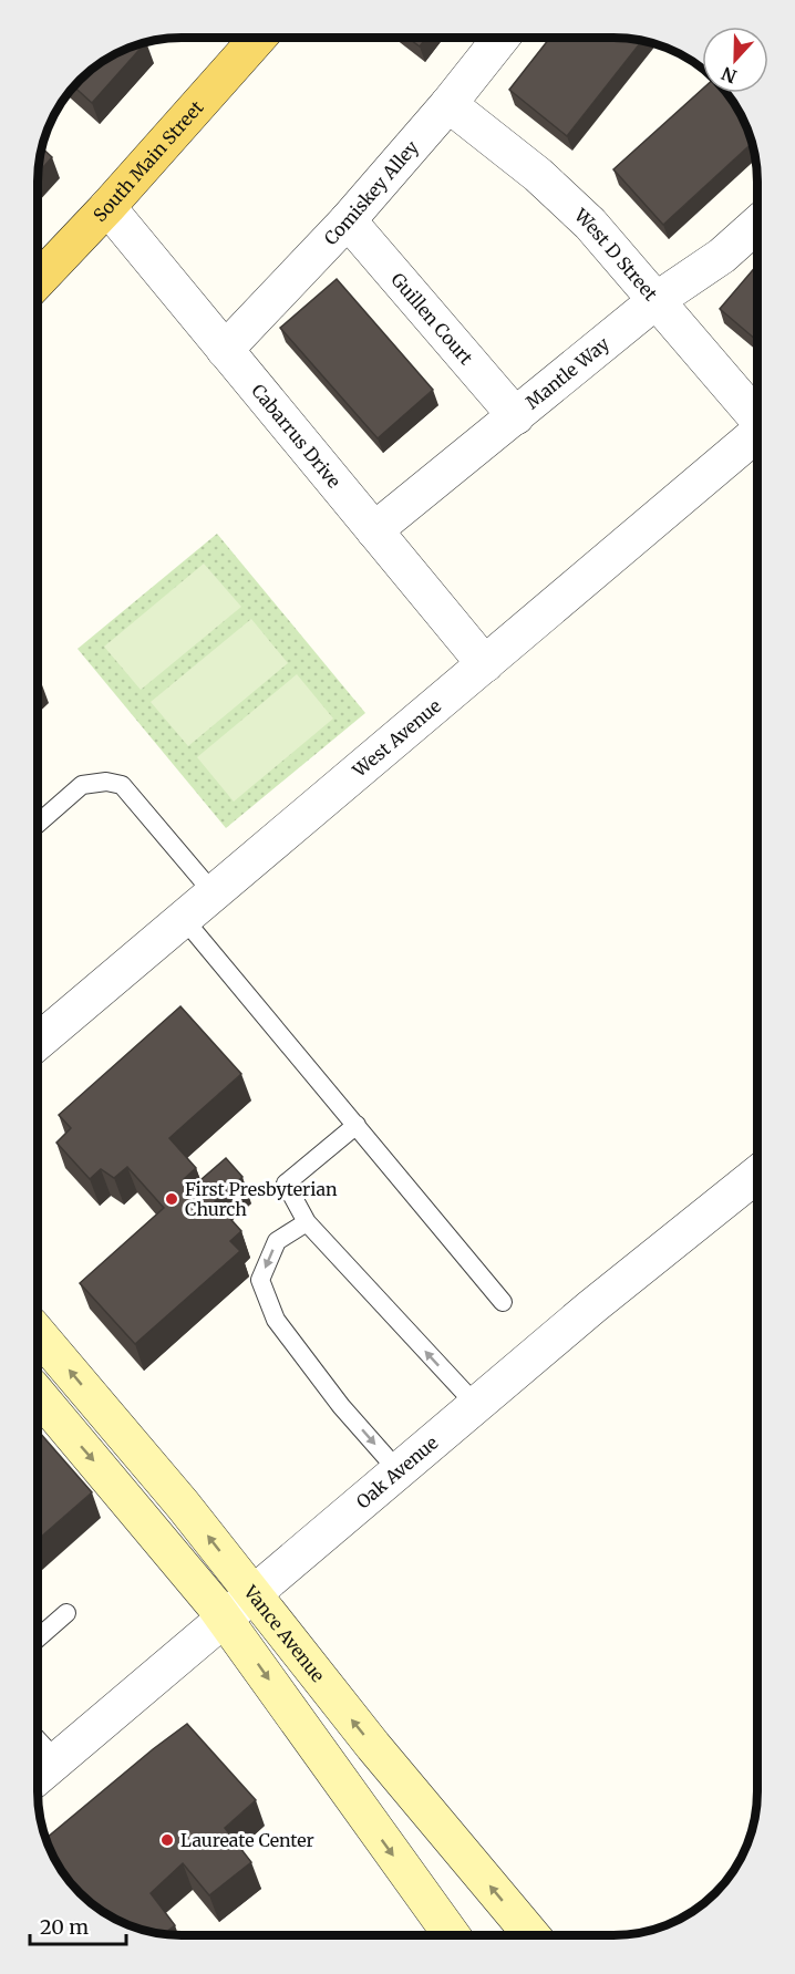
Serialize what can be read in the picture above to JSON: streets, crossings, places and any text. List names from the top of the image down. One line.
{"streets":{"main road":["South Main Street"],"street":["Comiskey Alley","West D Street","Guillen Court","Mantle Way","Cabarrus Drive","West Avenue","Oak Avenue","Vance Avenue"]},"crossings":[["South Main Street","Cabarrus Drive"],["Comiskey Alley","West D Street"],["Comiskey Alley","Guillen Court"],["Comiskey Alley","Cabarrus Drive"],["West D Street","Mantle Way"],["Guillen Court","Mantle Way"],["Mantle Way","Cabarrus Drive"],["Cabarrus Drive","West Avenue"],["Oak Avenue","Vance Avenue"]],"places":["First Presbyterian Church","Laureate Center"],"scale_bar":"20 m","north":"bottom"}
